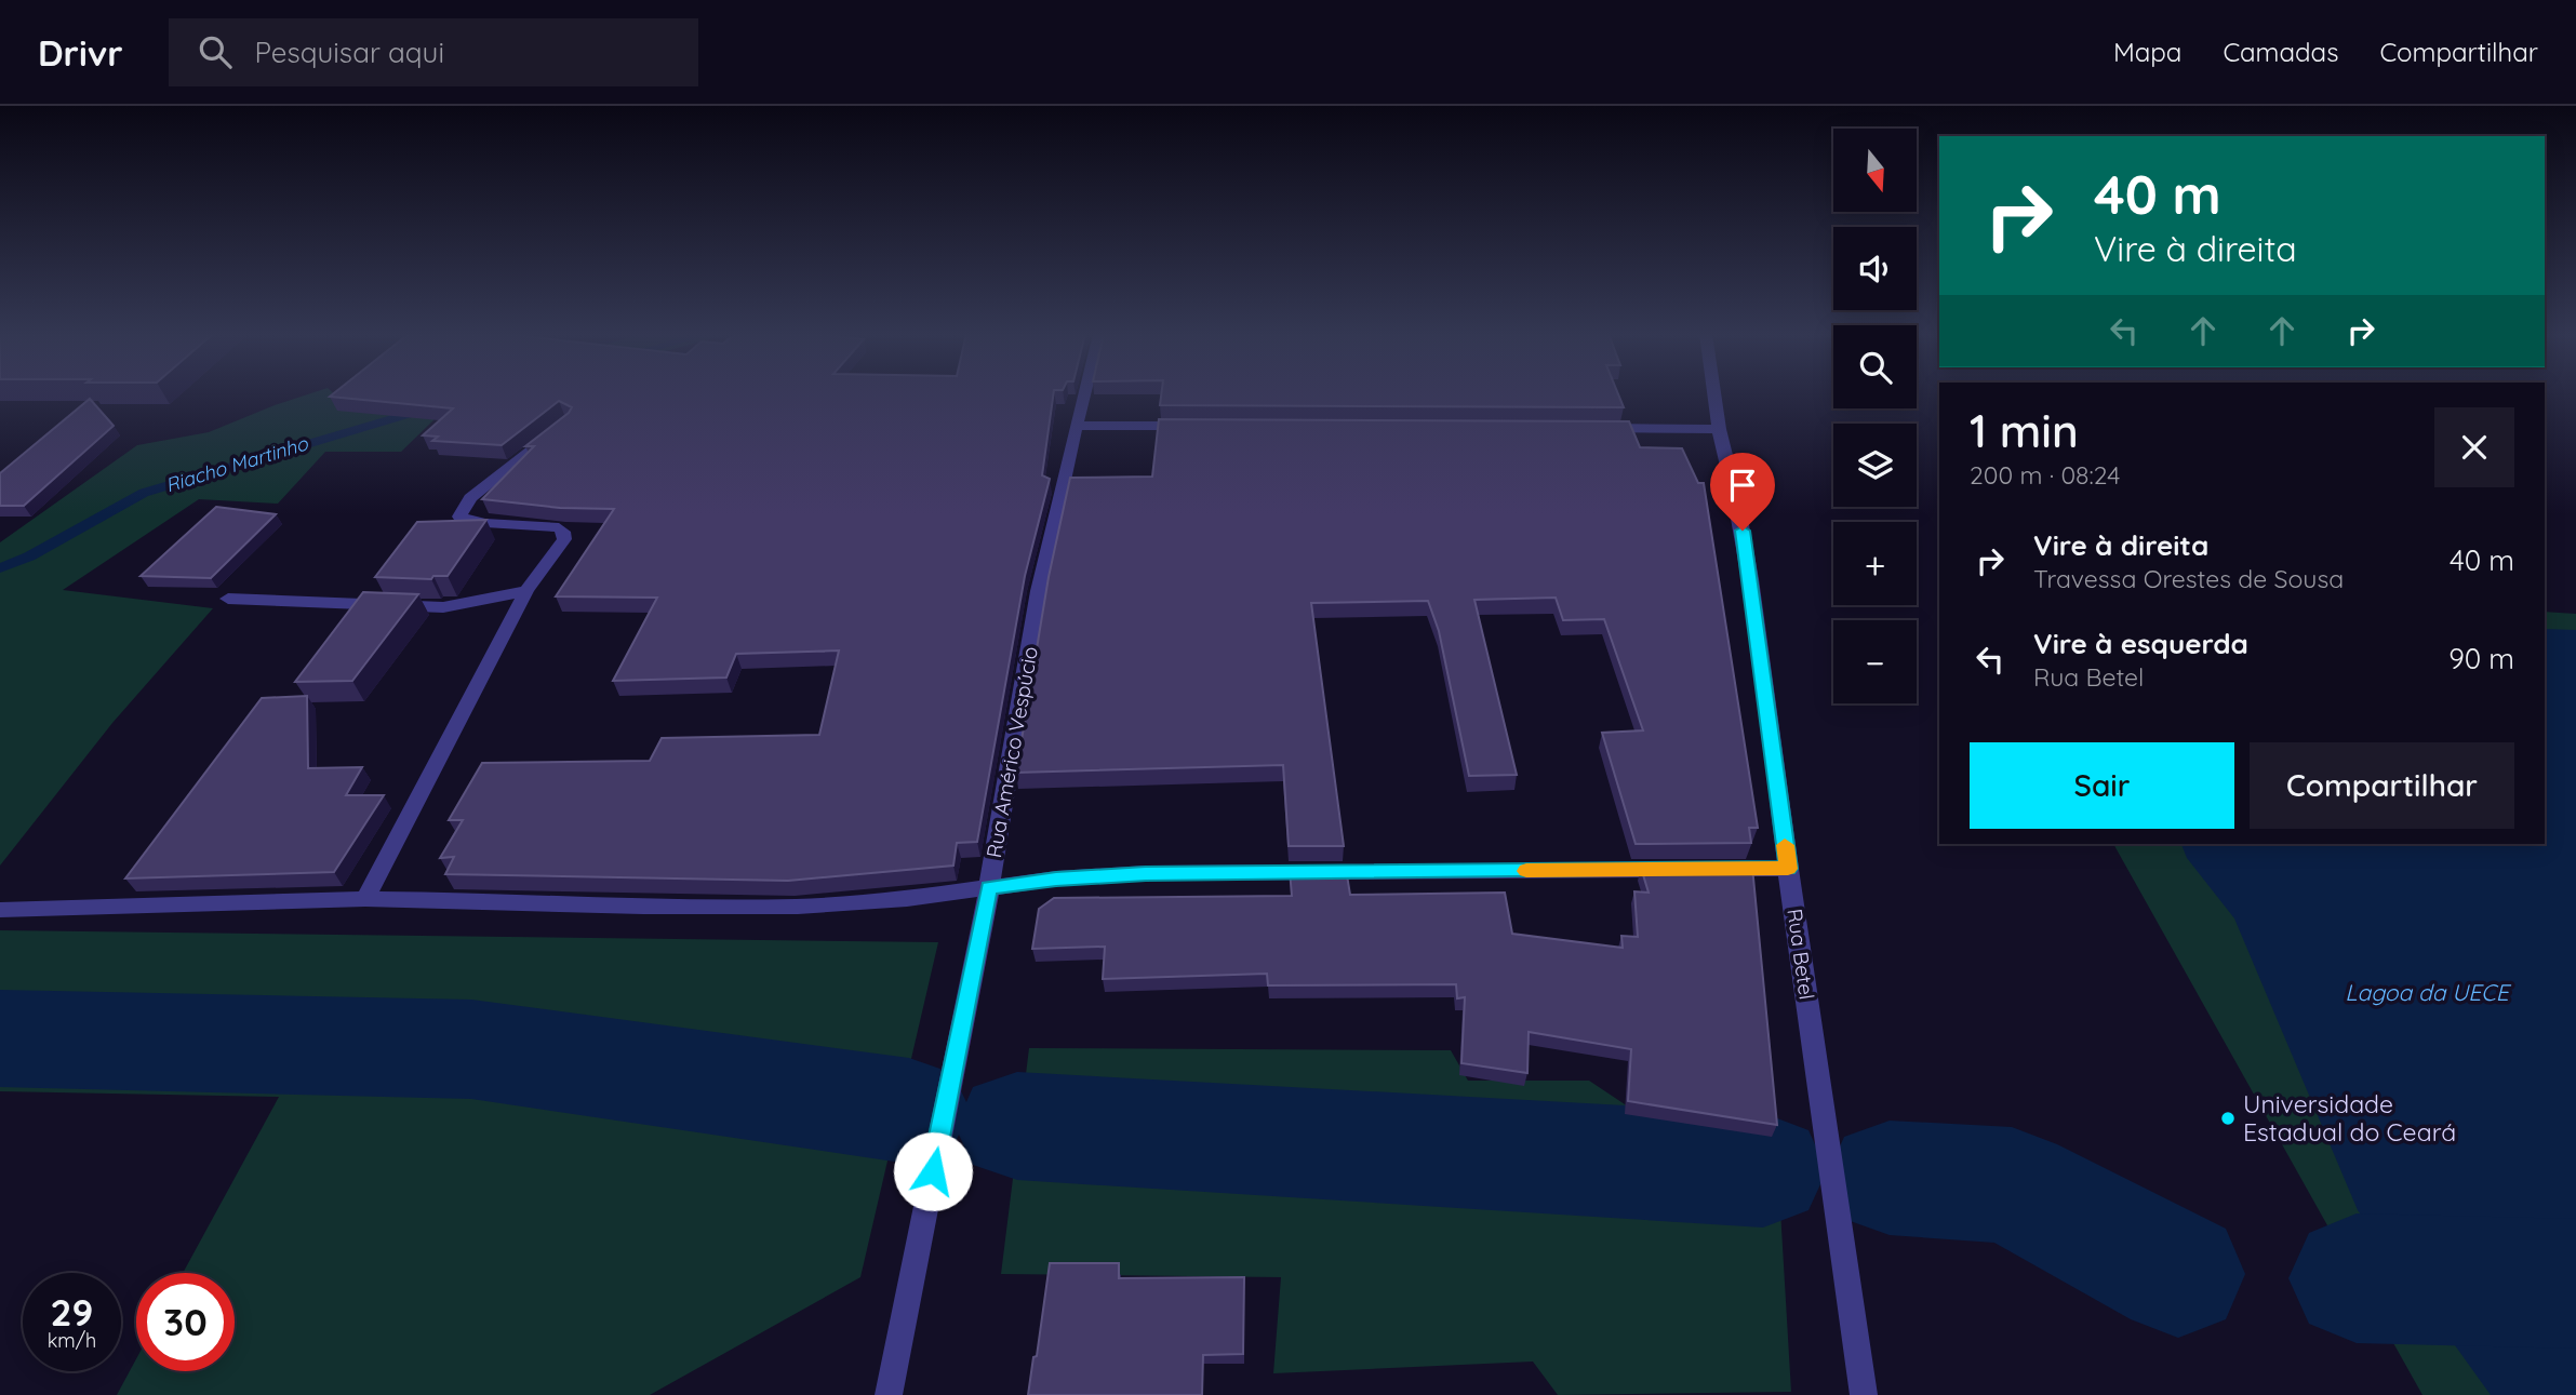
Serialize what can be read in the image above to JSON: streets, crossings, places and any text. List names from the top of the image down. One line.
{"streets":{"street":["Rua Américo Vespúcio","Rua Betel"]},"water":["Riacho Martinho","Lagoa da UECE"],"places":["Universidade Estadual do Ceará"],"north":"bottom","page":{"header":"Drivr","search":"Pesquisar aqui","nav":["Mapa","Camadas","Compartilhar"],"map_buttons":["+","−"],"turn":["40 m","Vire à direita"],"heading":["1 min","200 m · 08:24"],"list":[{"name":"Vire à direita","note":"Travessa Orestes de Sousa","value":"40 m"},{"name":"Vire à esquerda","note":"Rua Betel","value":"90 m"}],"buttons":["Sair","Compartilhar"],"speed":"29 km/h","limit":"30"}}
